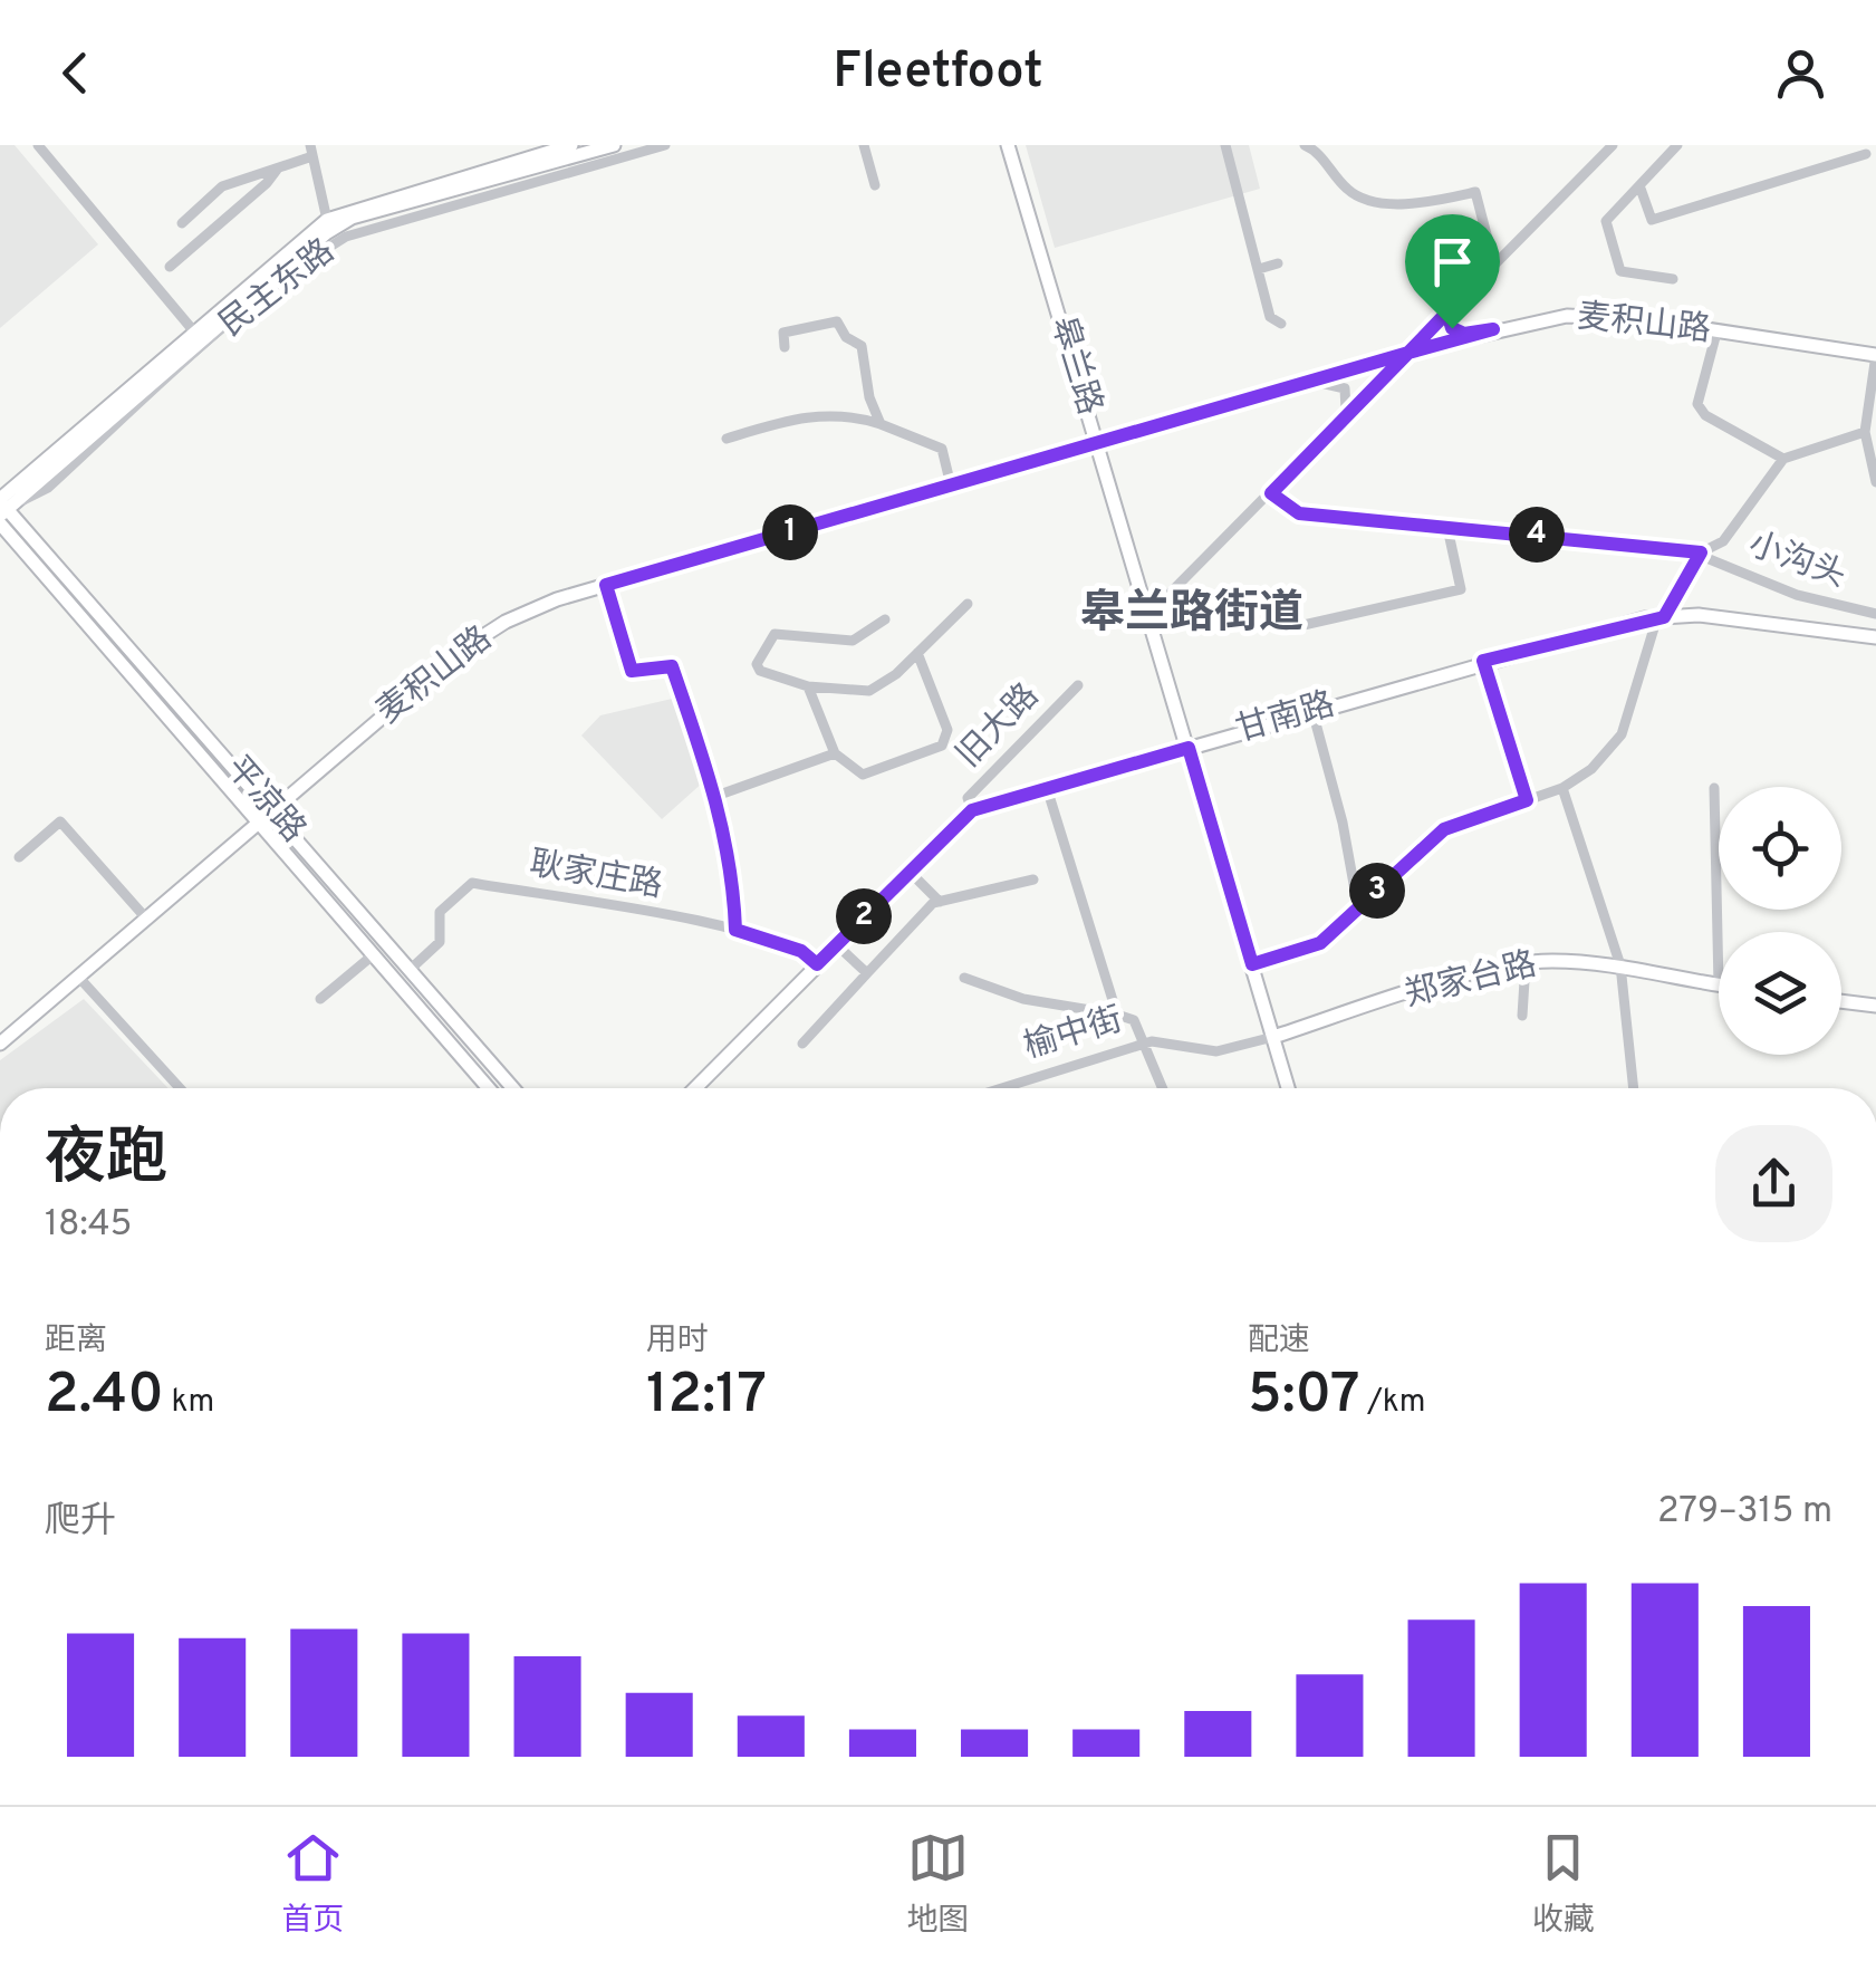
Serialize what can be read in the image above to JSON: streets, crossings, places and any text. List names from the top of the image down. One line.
{"streets":{"street":["民主东路","麦积山路","皋兰路","小沟头","甘南路","旧大路","平凉路","耿家庄路","郑家台路","榆中街"]},"crossings":[["民主东路","平凉路"],["麦积山路","皋兰路"],["麦积山路","平凉路"],["皋兰路","甘南路"],["皋兰路","郑家台路"],["皋兰路","榆中街"],["甘南路","旧大路"],["甘南路","耿家庄路"],["平凉路","耿家庄路"],["郑家台路","榆中街"]],"districts":["皋兰路街道"],"page":{"header":"Fleetfoot","pins":["1","4","3","2"],"heading":["夜跑","18:45"],"stats":[["距离","2.40 km"],["用时","12:17"],["配速","5:07 /km"]],"chart":["爬升","279–315 m"],"tabs":["首页","地图","收藏"]}}
